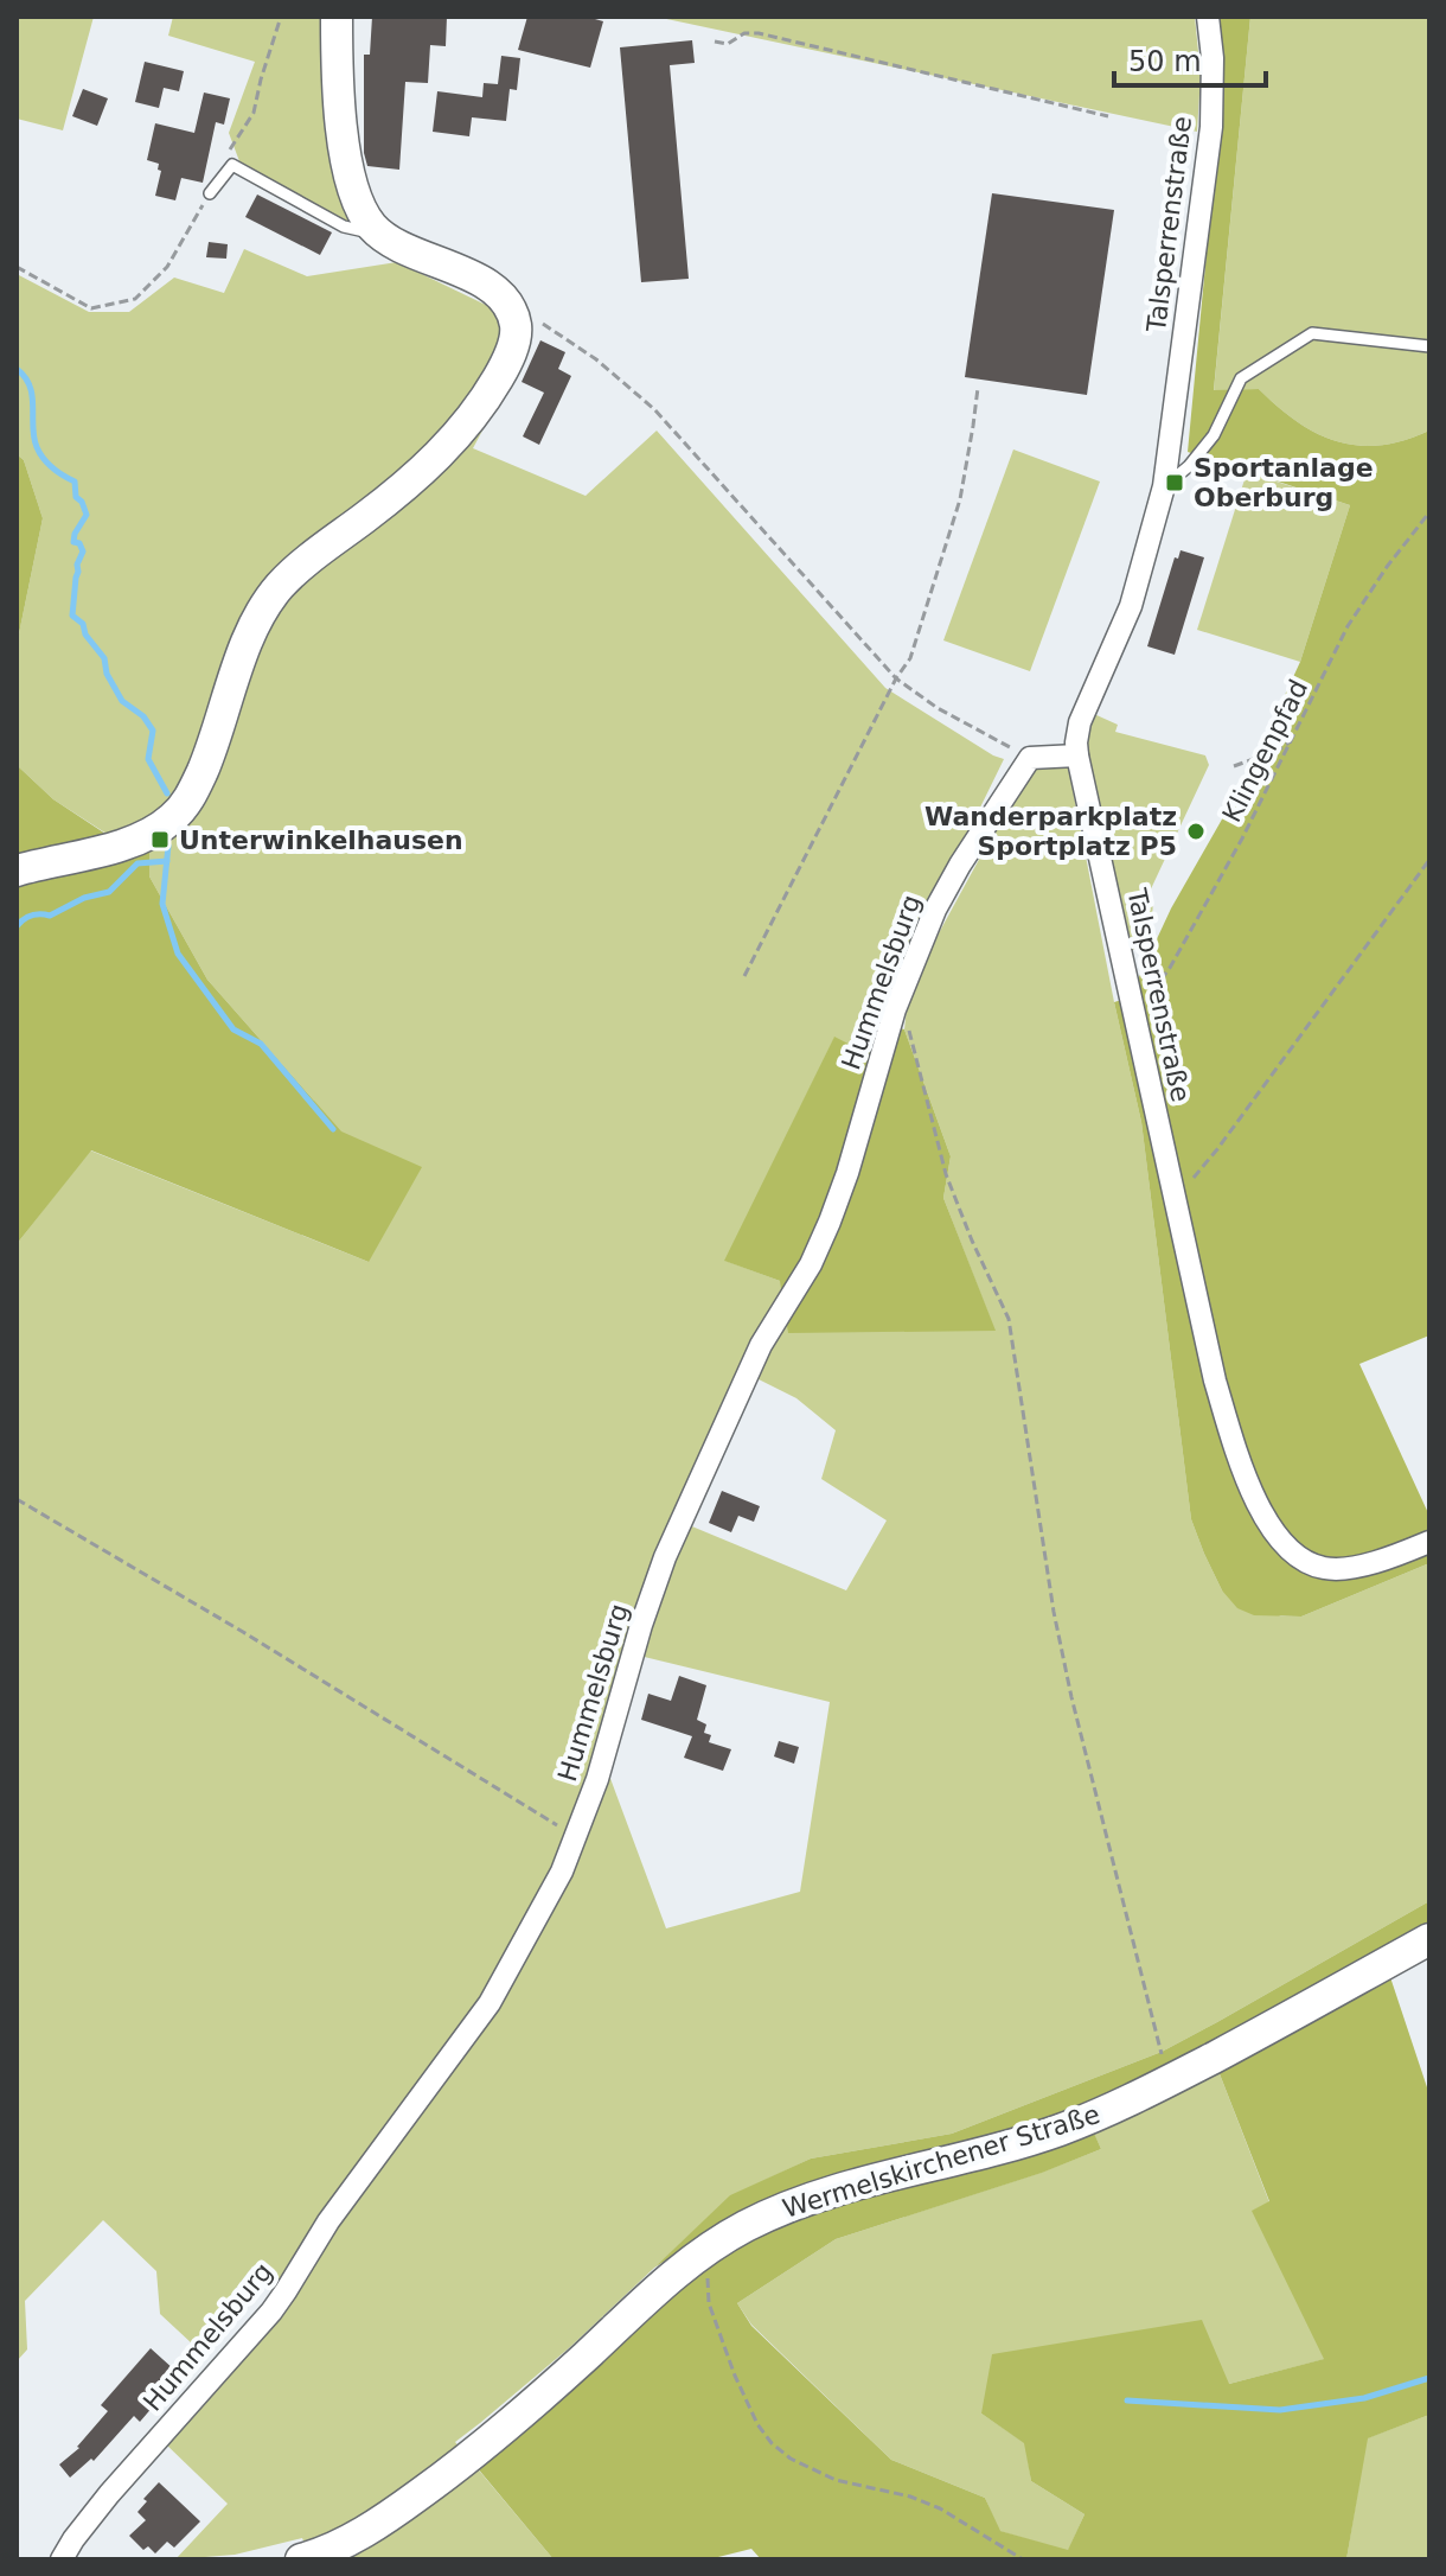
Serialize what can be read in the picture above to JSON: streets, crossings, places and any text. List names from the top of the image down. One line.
{"streets":{"main road":["Wermelskirchener Straße"],"street":["Talsperrenstraße","Hummelsburg"],"path":["Klingenpfad"]},"crossings":[["Talsperrenstraße","Klingenpfad"]],"places":{"transit":["Sportanlage Oberburg","Unterwinkelhausen"],"other":["Wanderparkplatz Sportplatz P5"]},"scale_bar":"50 m"}
